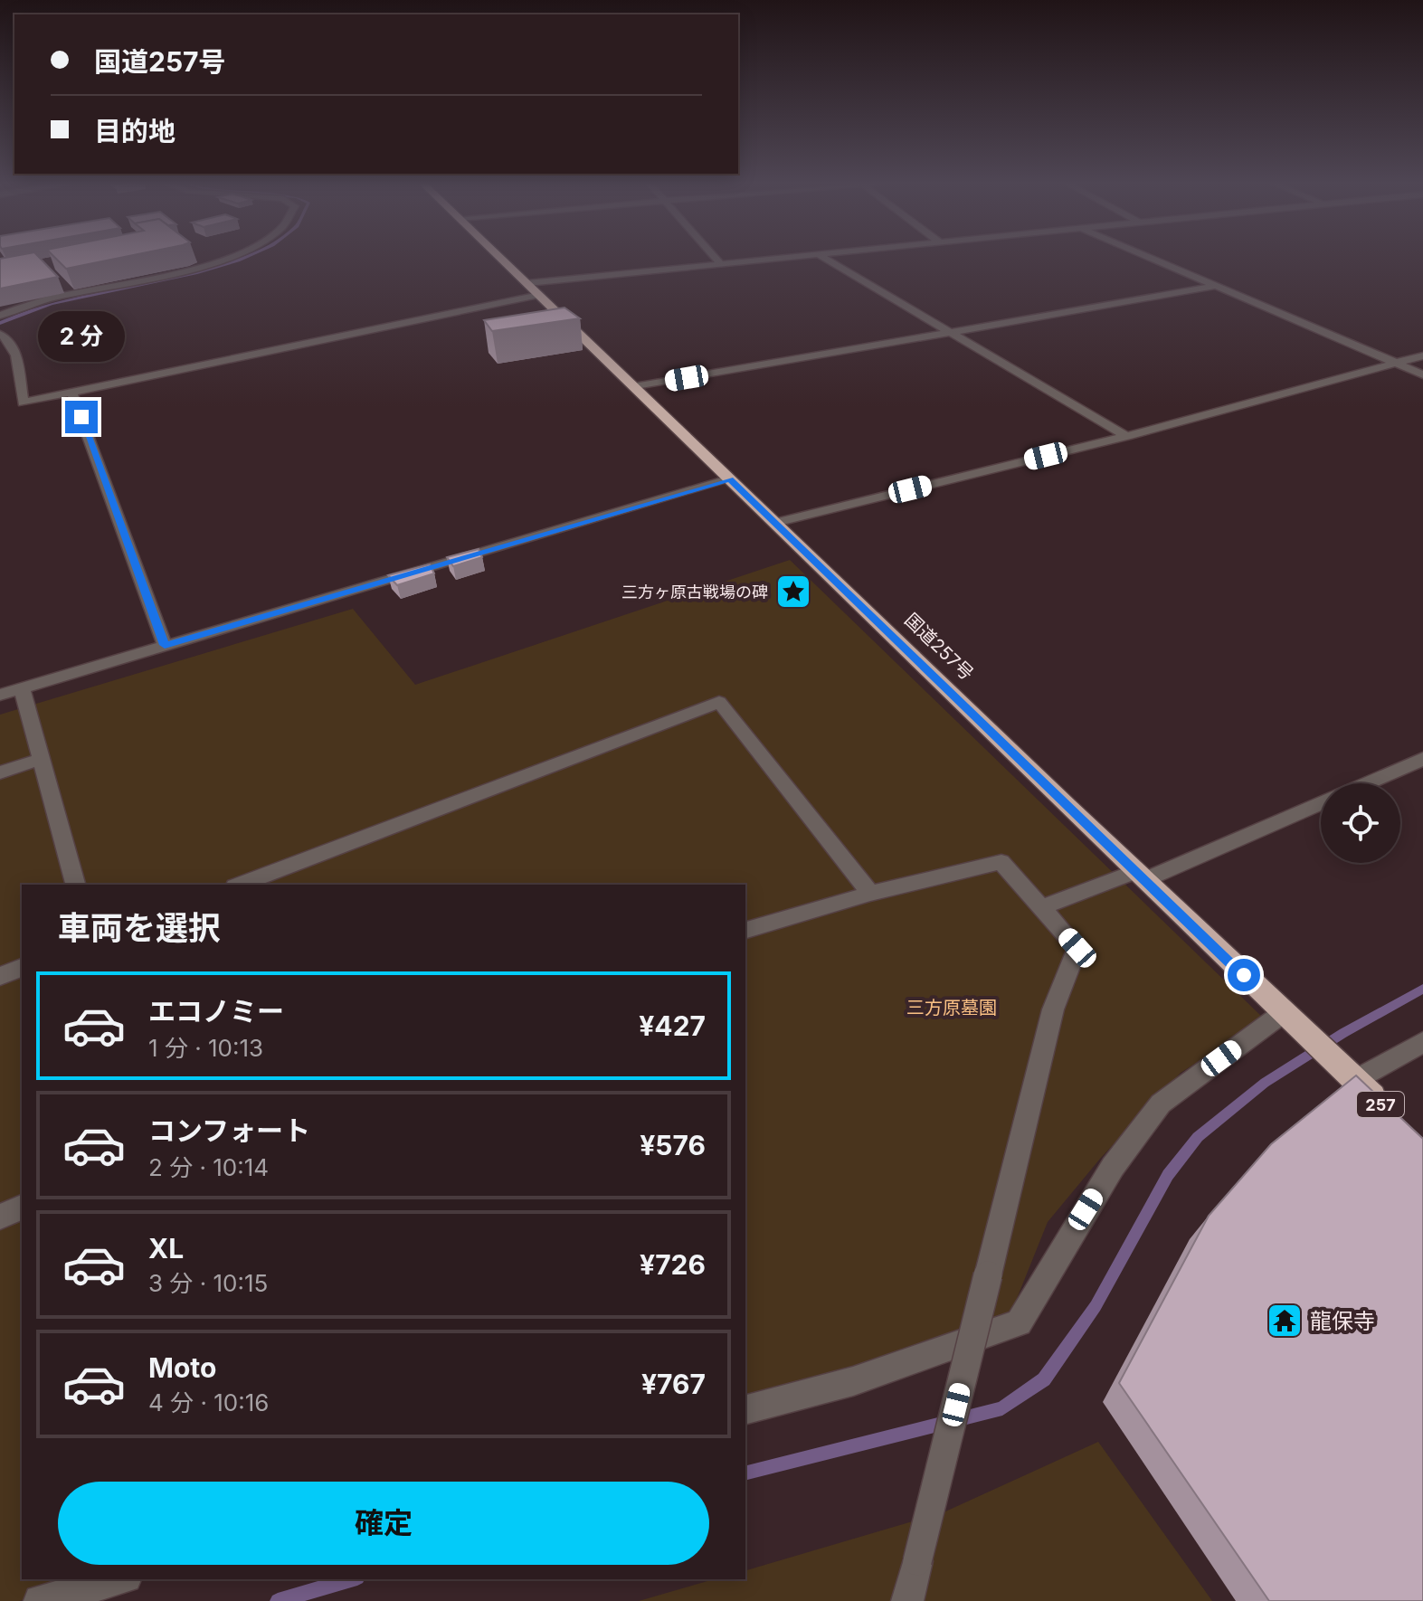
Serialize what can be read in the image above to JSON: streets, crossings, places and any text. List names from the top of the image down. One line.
{"streets":{"highway":["国道257号","257"]},"parks":["三方原墓園"],"places":{"place":["三方ヶ原古戦場の碑"],"temple":["龍保寺"]},"page":{"banner":["国道257号","目的地"],"bubble":"2 分","heading":"車両を選択","list":[{"name":"エコノミー","note":"1 分 · 10:13","value":"¥427"},{"name":"コンフォート","note":"2 分 · 10:14","value":"¥576"},{"name":"XL","note":"3 分 · 10:15","value":"¥726"},{"name":"Moto","note":"4 分 · 10:16","value":"¥767"}],"buttons":"確定"}}
